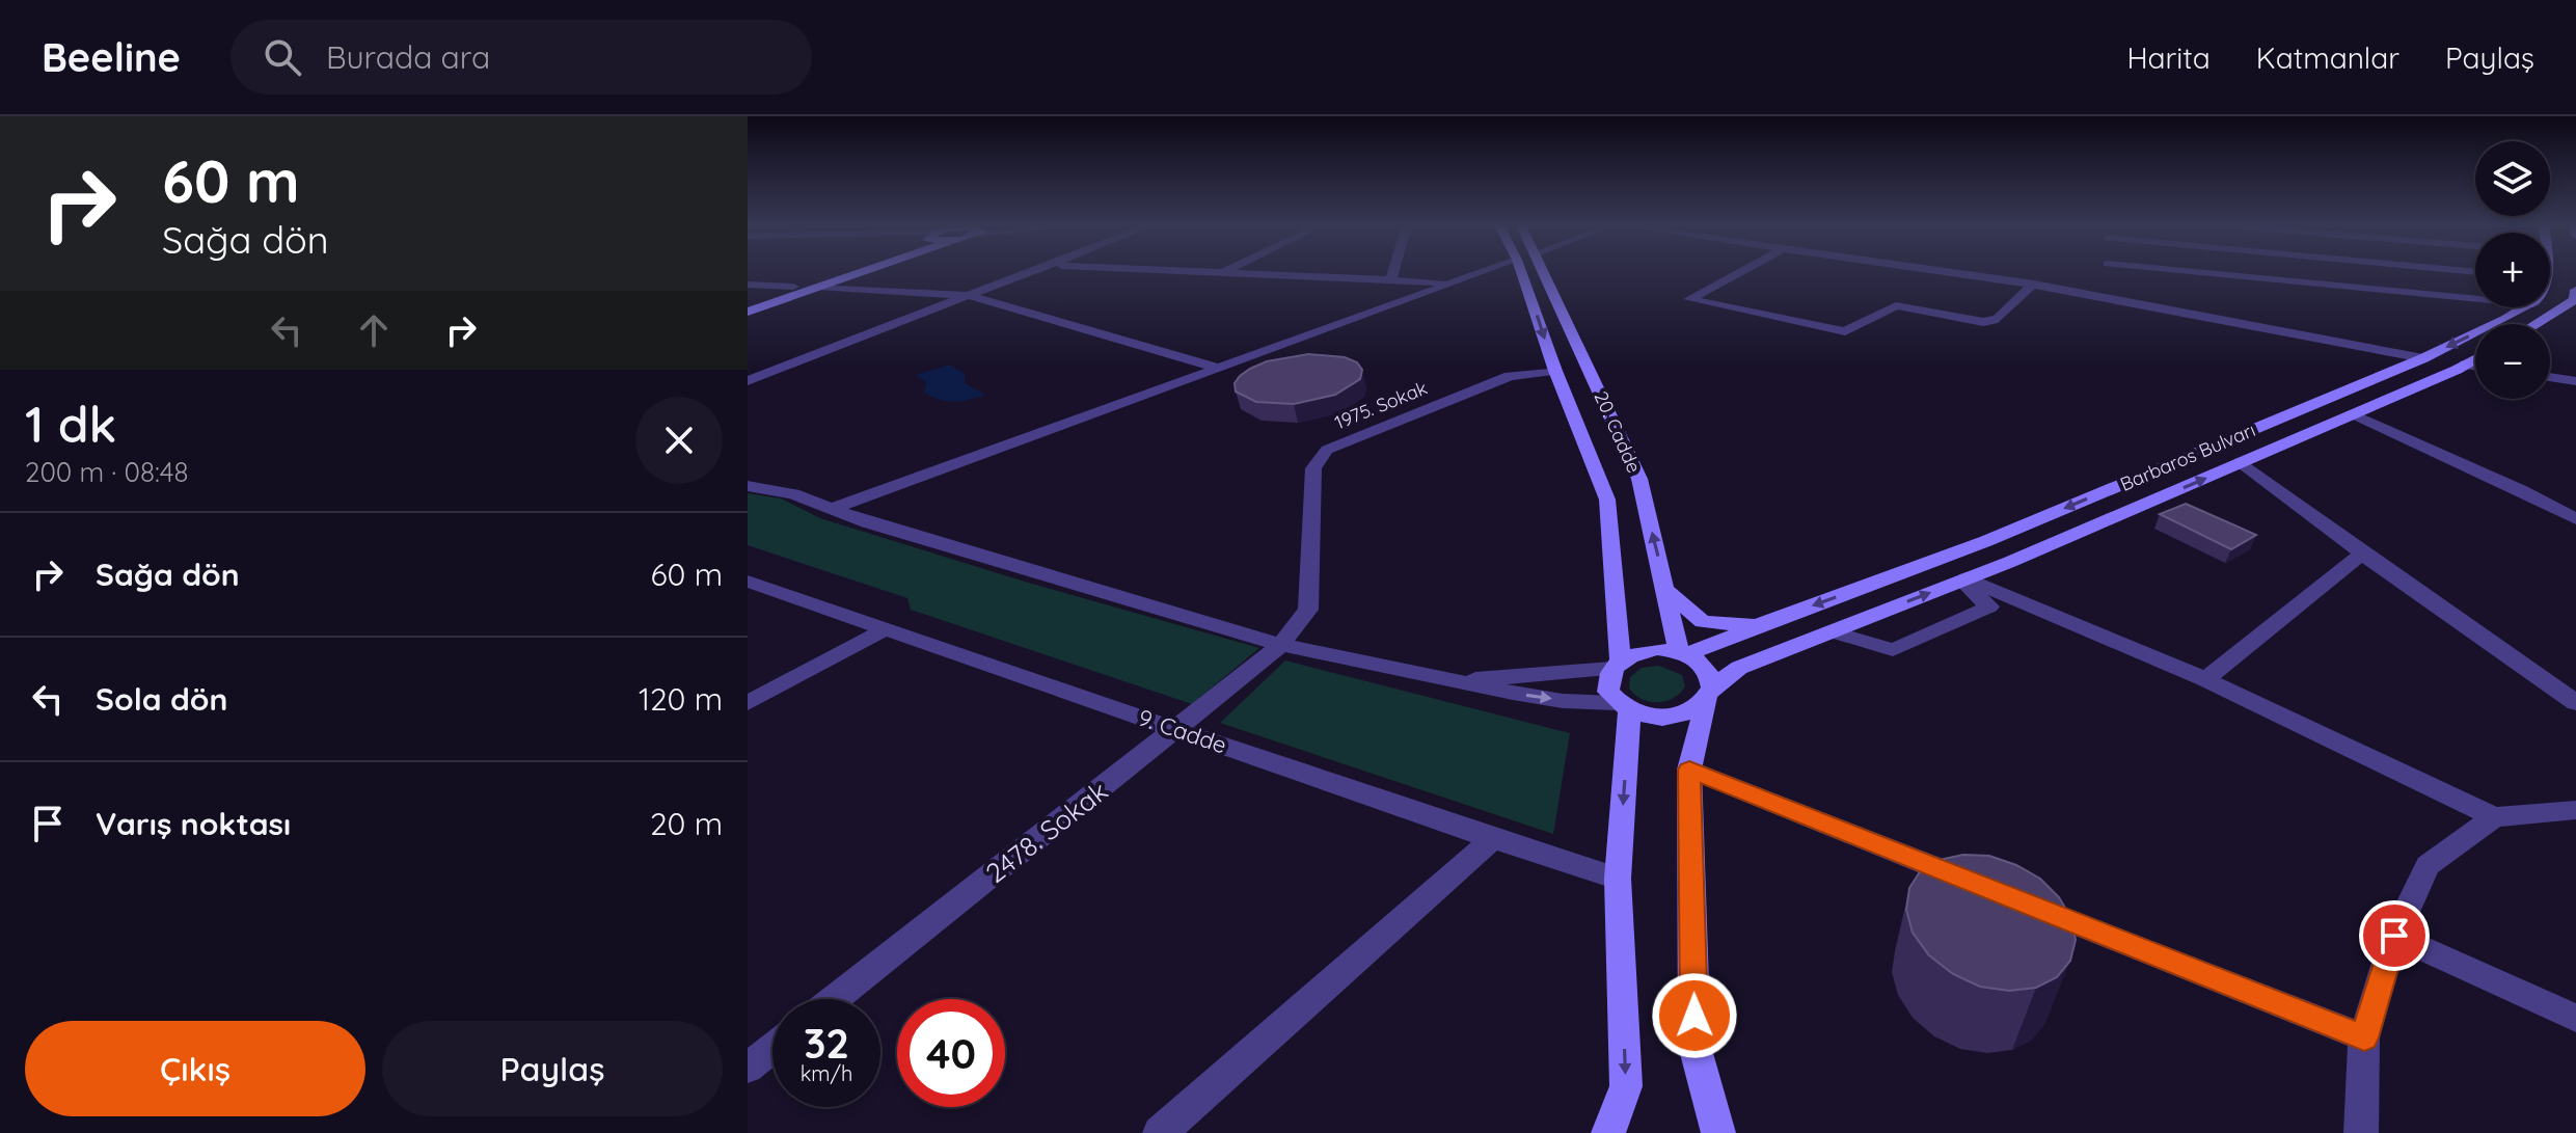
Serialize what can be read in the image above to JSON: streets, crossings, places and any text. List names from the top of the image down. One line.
{"streets":{"street":["1975. Sokak","20. Cadde","Barbaros Bulvarı","9. Cadde","2478. Sokak"]},"crossings":[["1975. Sokak","20. Cadde"],["1975. Sokak","2478. Sokak"],["20. Cadde","Barbaros Bulvarı"],["9. Cadde","2478. Sokak"]],"page":{"header":"Beeline","search":"Burada ara","nav":["Harita","Katmanlar","Paylaş"],"turn":["60 m","Sağa dön"],"map_buttons":["+","−"],"heading":["1 dk","200 m · 08:48"],"list":[{"name":"Sağa dön","value":"60 m"},{"name":"Sola dön","value":"120 m"},{"name":"Varış noktası","value":"20 m"}],"speed":"32 km/h","limit":"40","buttons":["Çıkış","Paylaş"]}}
